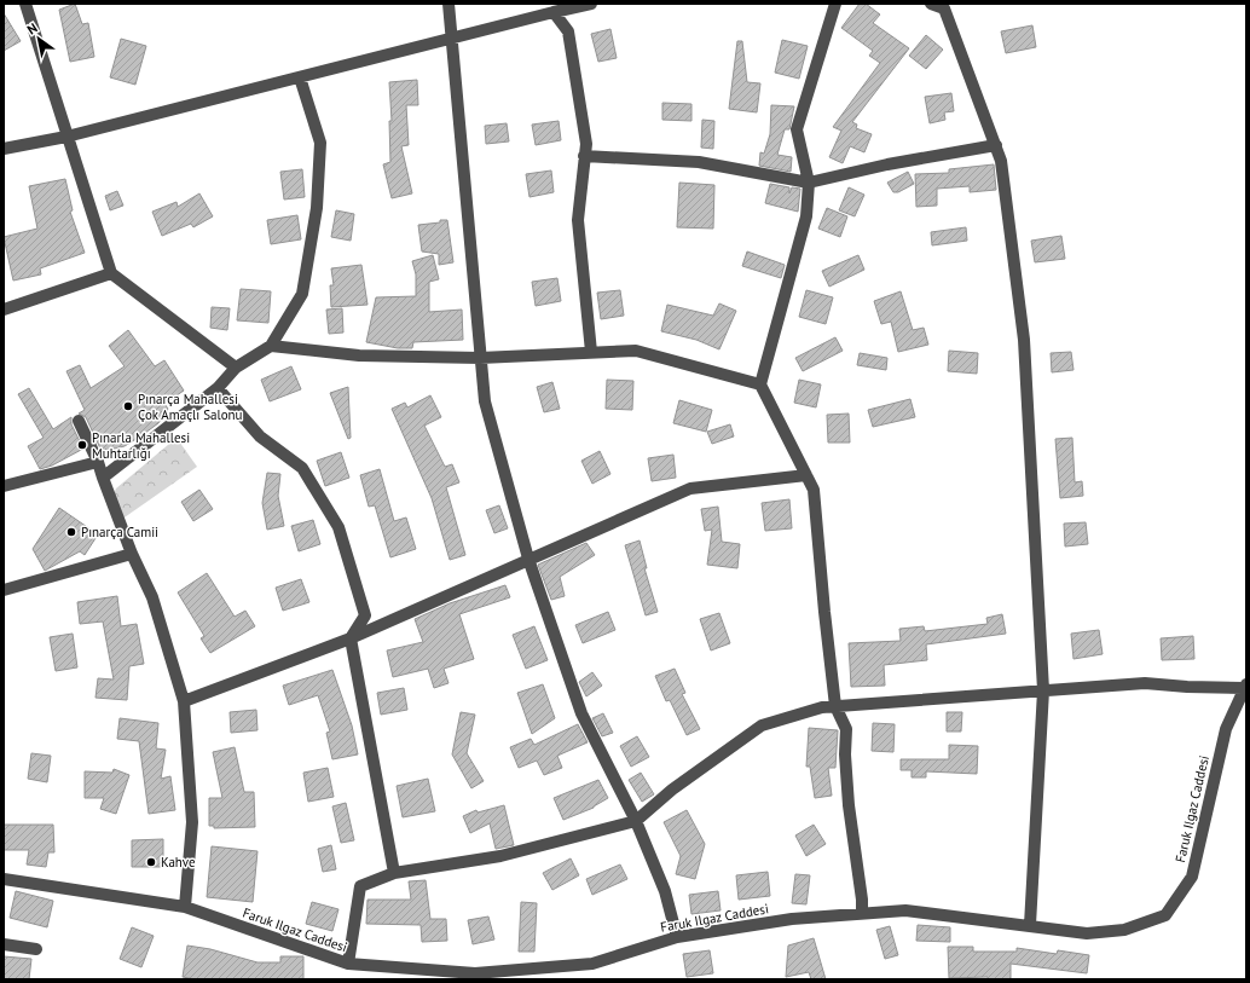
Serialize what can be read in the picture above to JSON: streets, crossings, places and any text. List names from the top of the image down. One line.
{"streets":{"street":["Faruk Ilgaz Caddesi"]},"places":["Pınarça Mahallesi Çok Amaçlı Salonu","Pınarla Mahallesi Muhtarlığı","Pınarça Camii","Kahve"],"north":"top left"}
